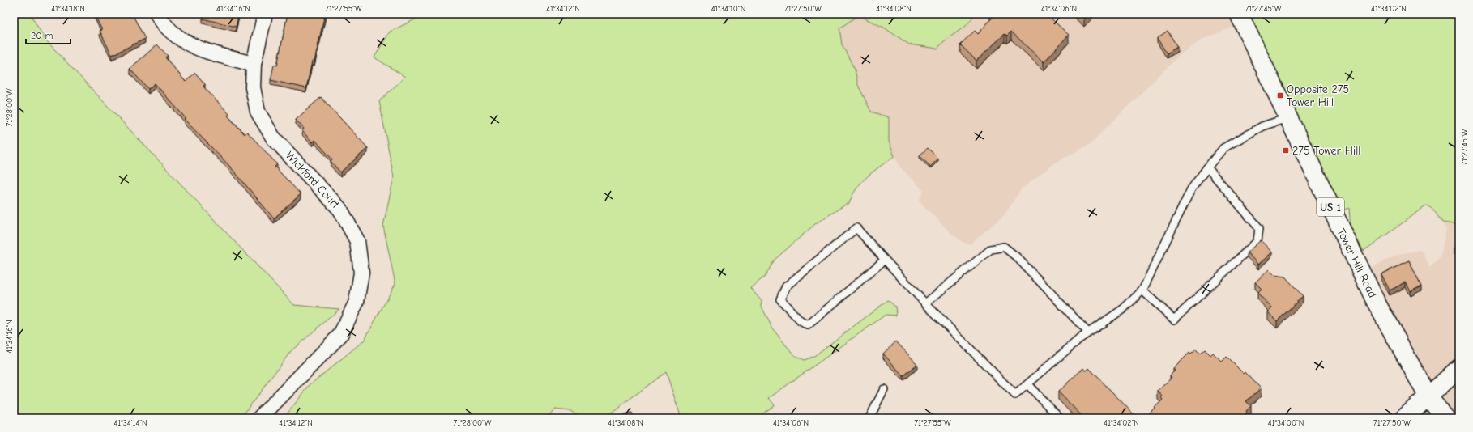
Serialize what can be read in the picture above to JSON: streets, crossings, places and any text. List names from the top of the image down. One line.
{"streets":{"main road":["US 1","Tower Hill Road"],"street":["Wickford Court"]},"places":{"transit":["Opposite 275 Tower Hill","275 Tower Hill"]},"scale_bar":"20 m","coordinates":["41°34'18\"N","41°34'16\"N","71°27'55\"W","41°34'12\"N","41°34'10\"N","71°27'50\"W","41°34'08\"N","41°34'06\"N","71°27'45\"W","41°34'02\"N","71°28'00\"W","41°34'14\"N","41°34'00\"N"]}
